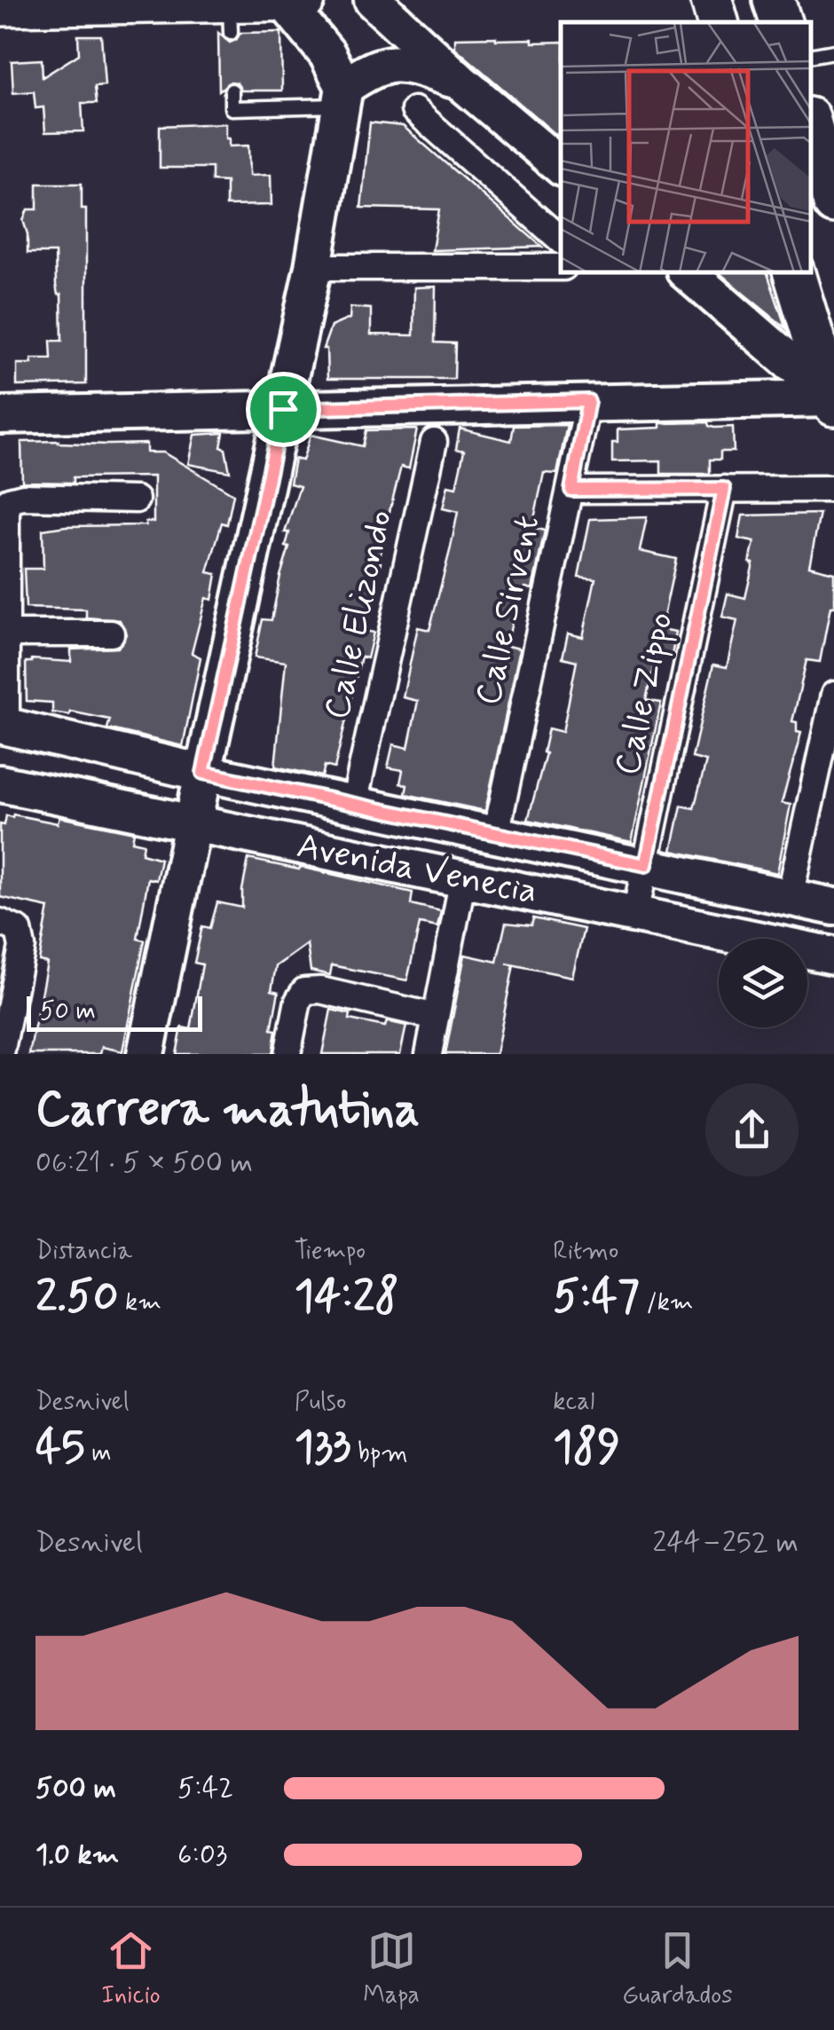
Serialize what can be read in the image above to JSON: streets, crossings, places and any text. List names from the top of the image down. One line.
{"streets":{"street":["Calle Sirvent","Calle Elizondo","Calle Zippo","Avenida Venecia"]},"crossings":[["Calle Sirvent","Avenida Venecia"],["Calle Elizondo","Avenida Venecia"],["Calle Zippo","Avenida Venecia"]],"scale_bar":"50 m","page":{"scale":"50 m","heading":["Carrera matutina","06:21 · 5 × 500 m"],"stats":[["Distancia","2.50 km"],["Tiempo","14:28"],["Ritmo","5:47 /km"],["Desnivel","45 m"],["Pulso","133 bpm"],["kcal","189"]],"chart":["Desnivel","244–252 m"],"list":[{"name":"500 m","note":"5:42"},{"name":"1.0 km","note":"6:03"}],"tabs":["Inicio","Mapa","Guardados"]}}
